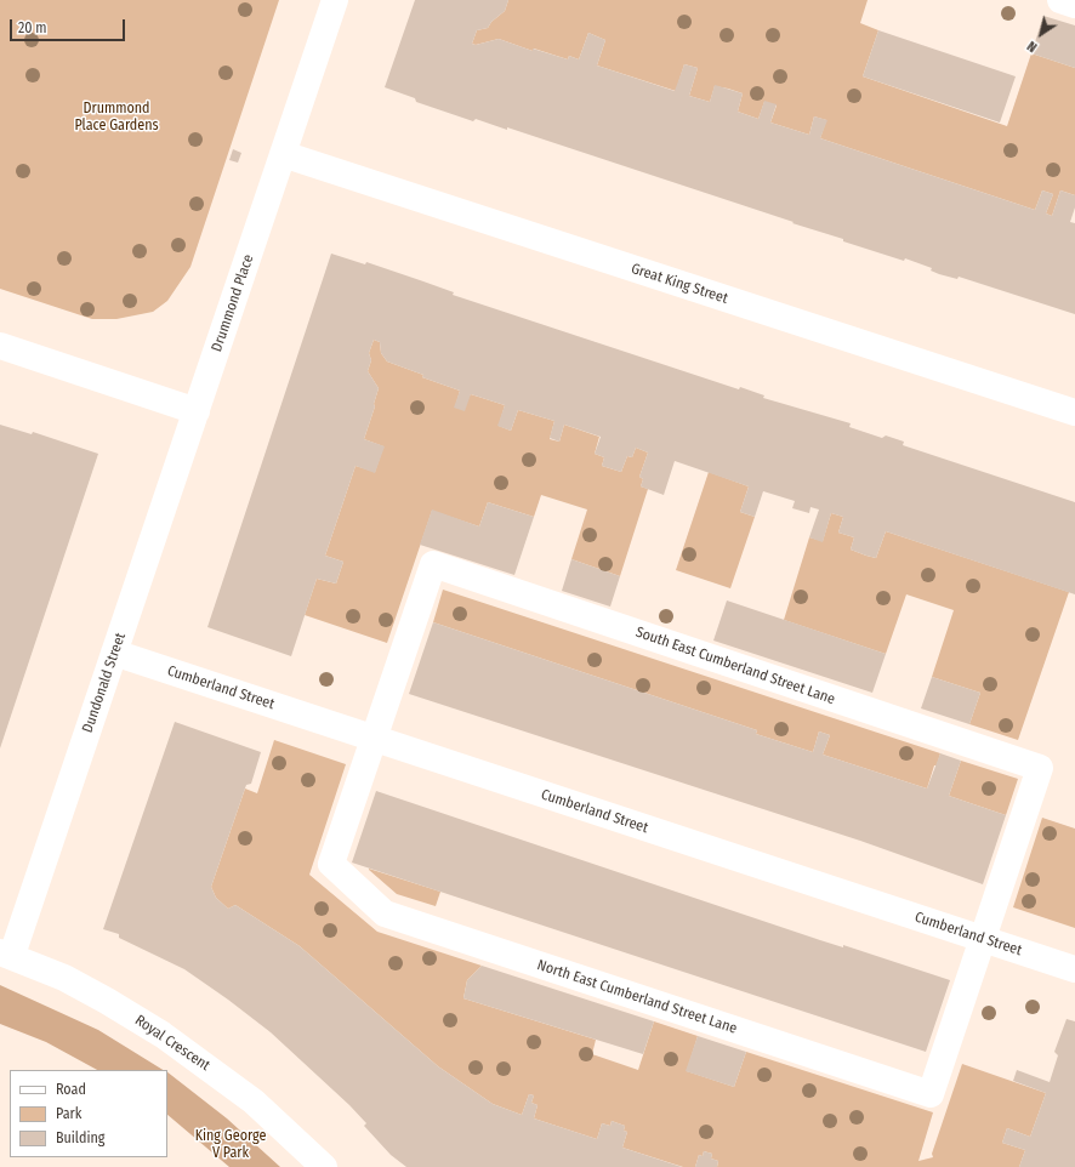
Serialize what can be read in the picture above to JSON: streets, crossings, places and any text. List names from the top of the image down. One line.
{"streets":{"street":["Great King Street","Drummond Place","South East Cumberland Street Lane","Dundonald Street","Cumberland Street","North East Cumberland Street Lane","Royal Crescent"]},"crossings":[["Great King Street","Drummond Place"],["Drummond Place","Dundonald Street"],["South East Cumberland Street Lane","Cumberland Street"],["South East Cumberland Street Lane","North East Cumberland Street Lane"],["Dundonald Street","Cumberland Street"],["Dundonald Street","Royal Crescent"],["Cumberland Street","North East Cumberland Street Lane"]],"parks":["Drummond Place Gardens","King George V Park"],"legend":["Road","Park","Building"],"scale_bar":"20 m","north":"bottom left"}
